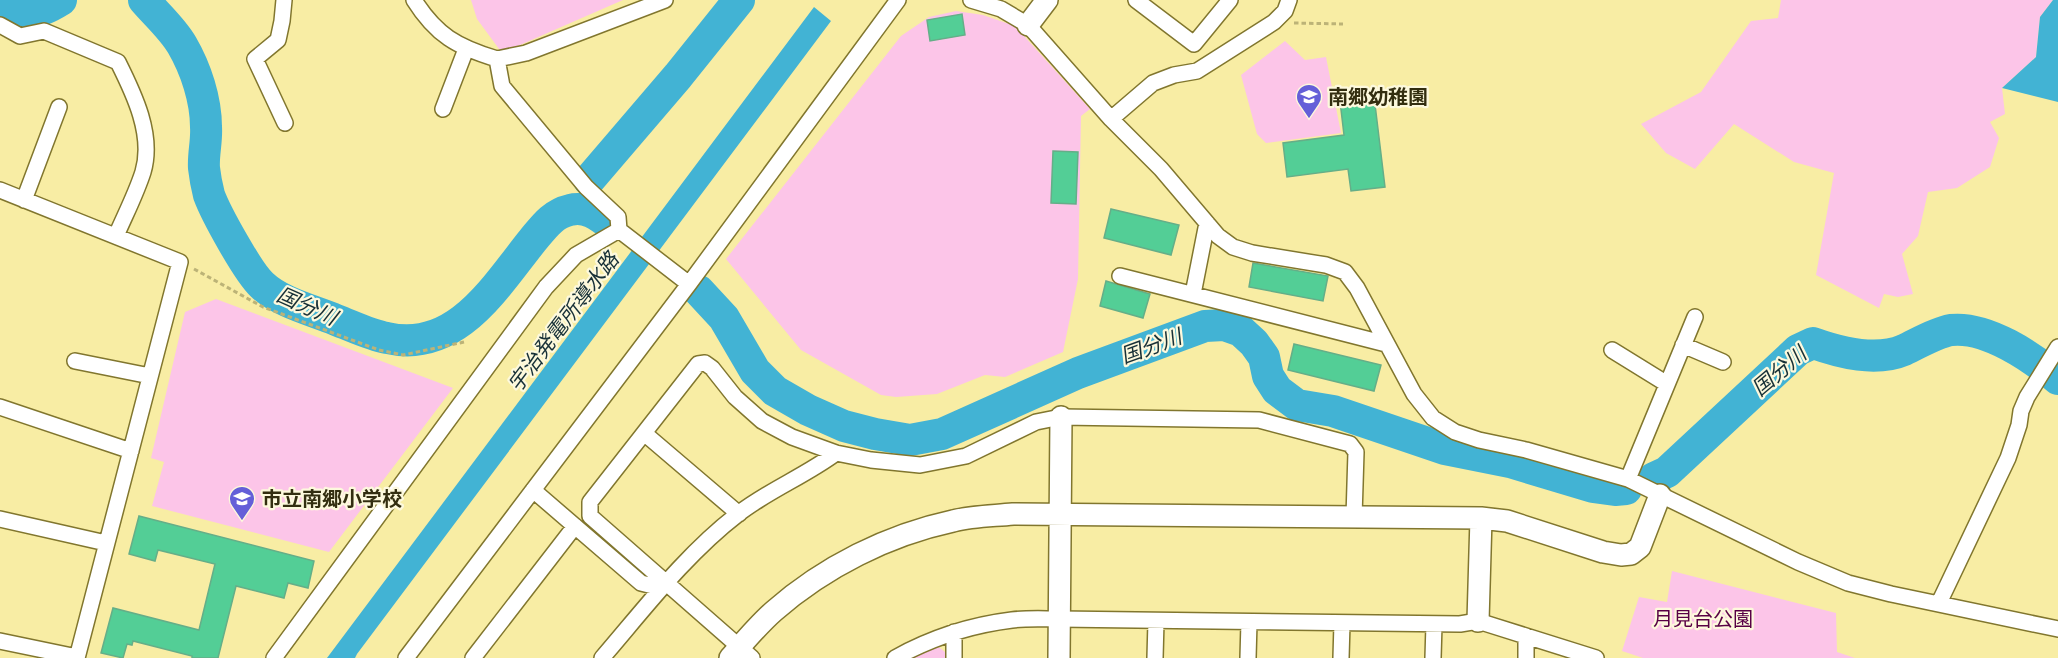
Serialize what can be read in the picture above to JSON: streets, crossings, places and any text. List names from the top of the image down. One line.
{"water":["国分川","宇治発電所導水路"],"parks":["月見台公園"],"places":{"school or university":["南郷幼稚園","市立南郷小学校"]}}
